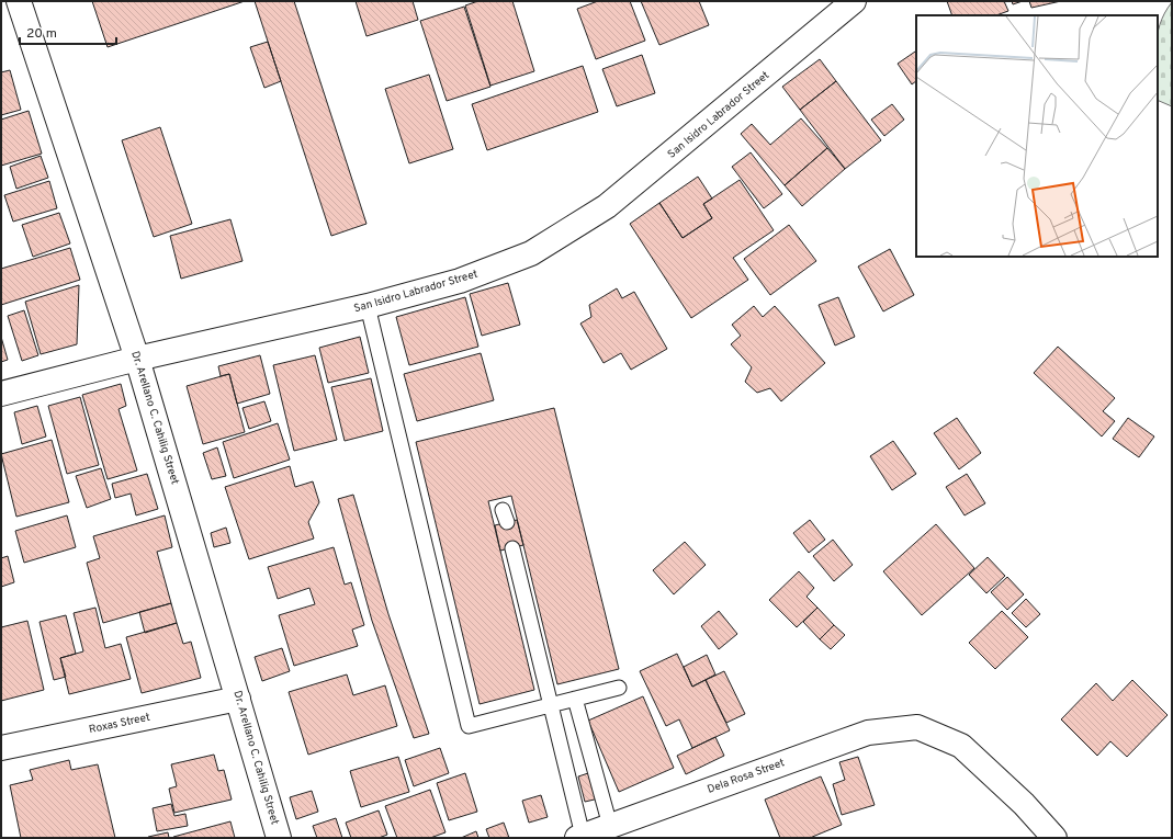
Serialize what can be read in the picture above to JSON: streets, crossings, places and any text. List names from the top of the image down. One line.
{"streets":{"street":["San Isidro Labrador Street","Dr. Arellano C. Cahilig Street","Roxas Street","Dela Rosa Street"]},"crossings":[["San Isidro Labrador Street","Dr. Arellano C. Cahilig Street"],["Dr. Arellano C. Cahilig Street","Roxas Street"]],"scale_bar":"20 m"}
